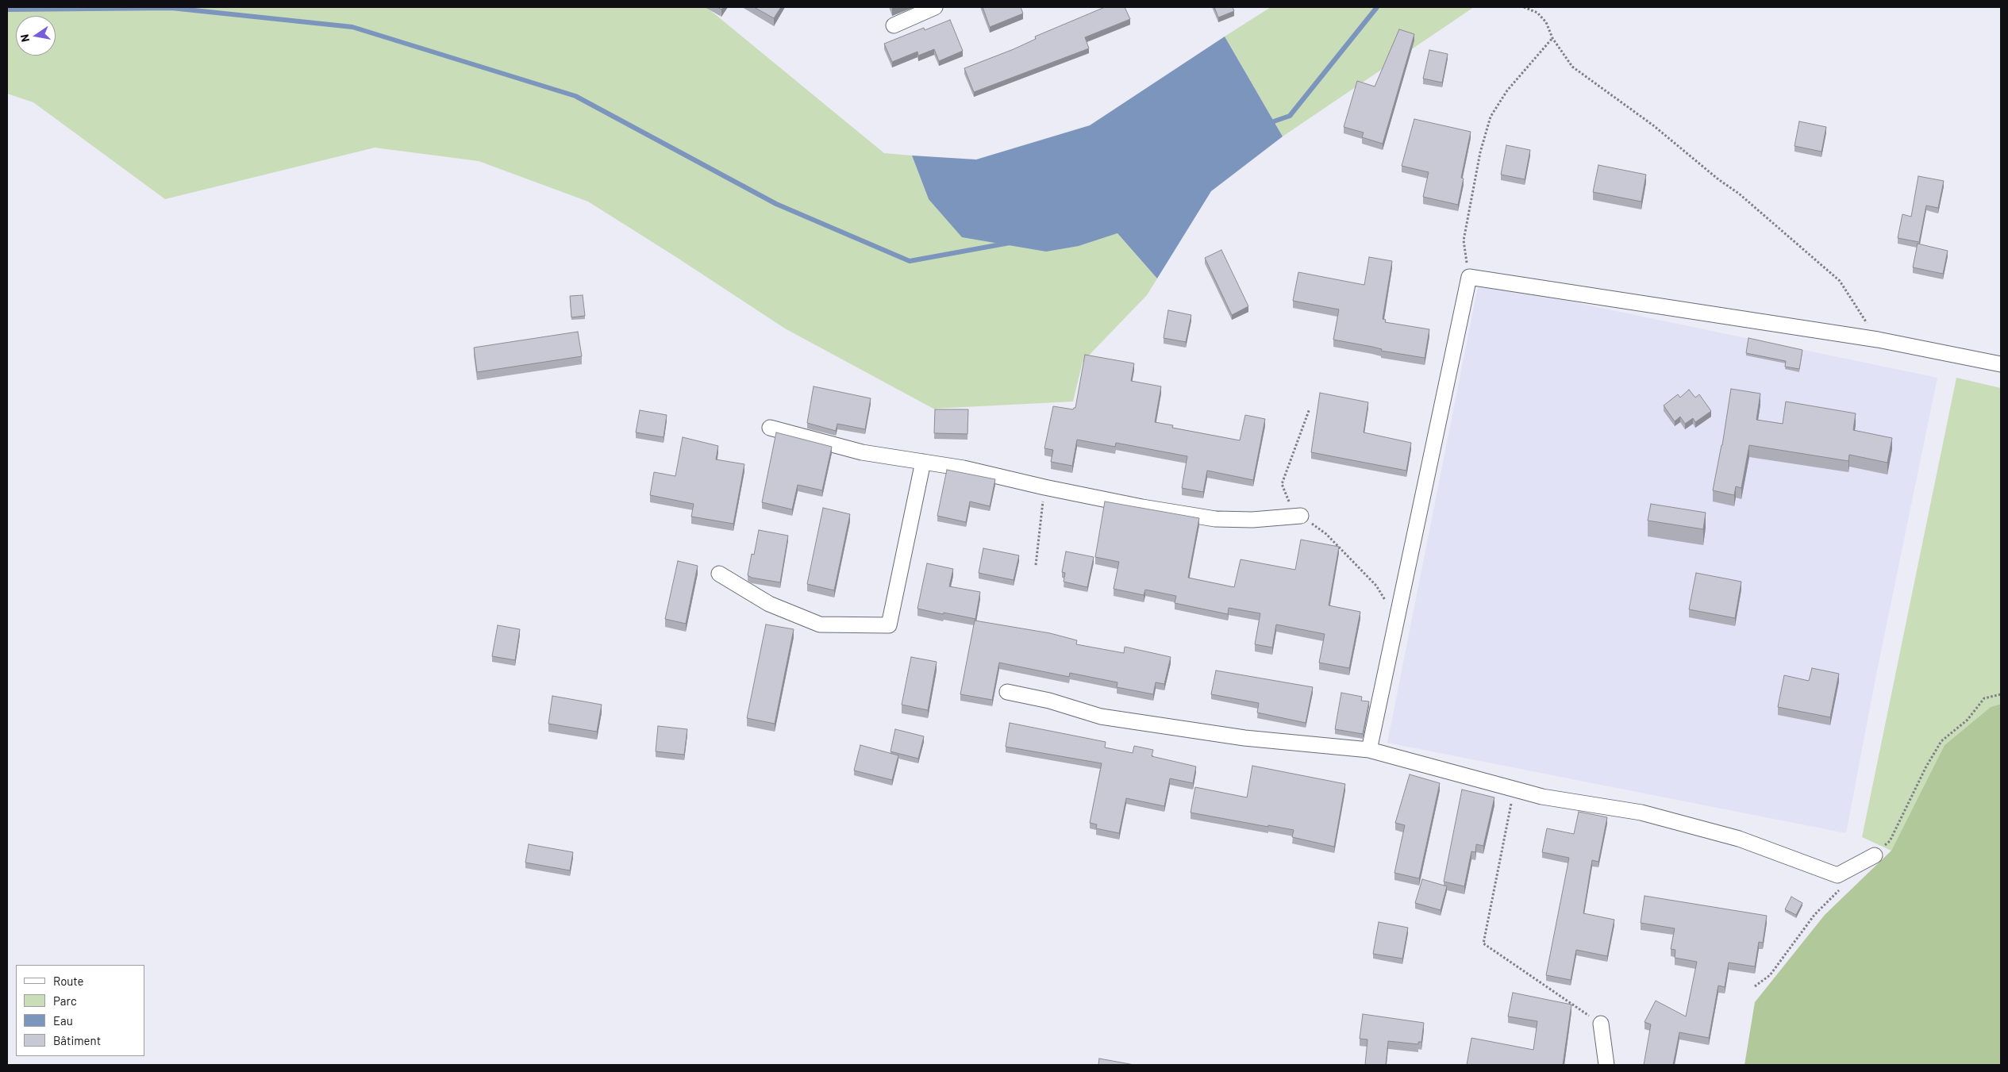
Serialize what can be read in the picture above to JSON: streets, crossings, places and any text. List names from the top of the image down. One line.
{"legend":["Route","Parc","Eau","Bâtiment"],"north":"left"}
